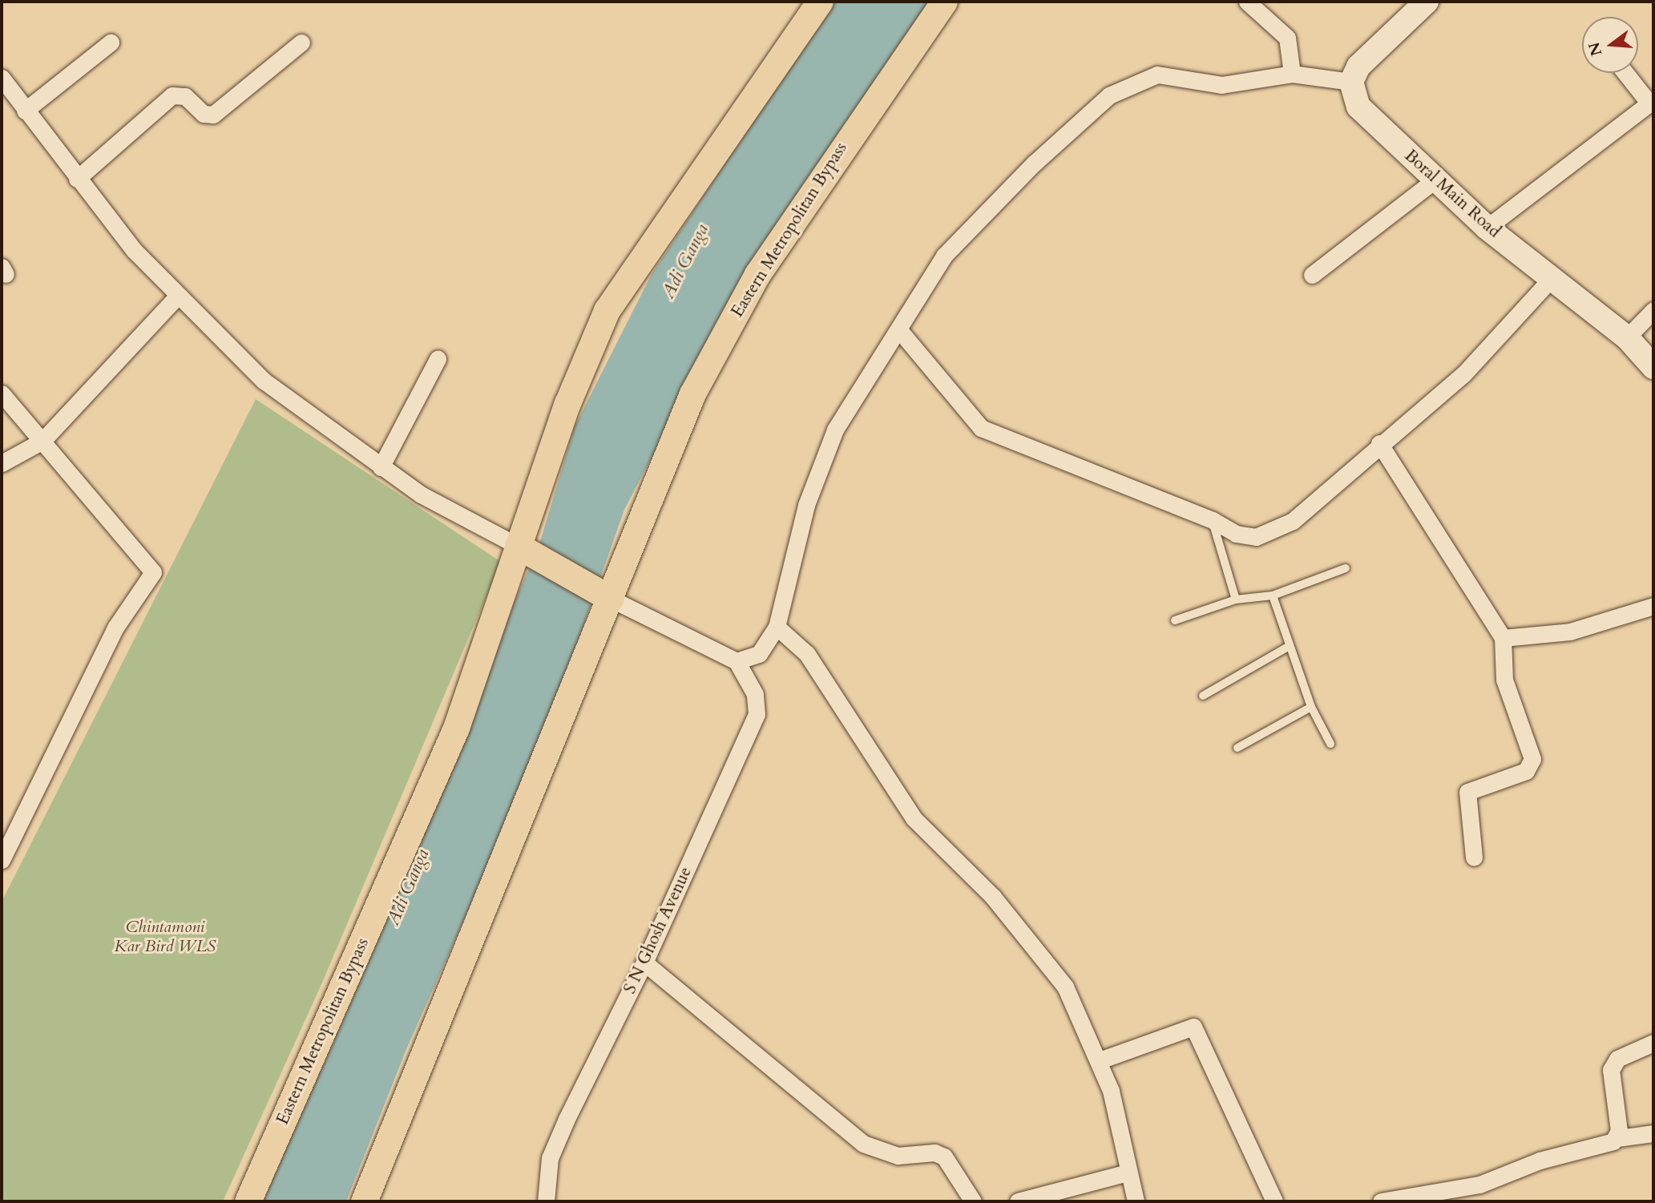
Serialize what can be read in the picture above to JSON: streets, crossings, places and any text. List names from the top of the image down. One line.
{"streets":{"main road":["Boral Main Road","Eastern Metropolitan Bypass"],"street":["S N Ghosh Avenue"]},"water":["Adi Ganga"],"parks":["Chintamoni Kar Bird WLS"],"north":"left"}
